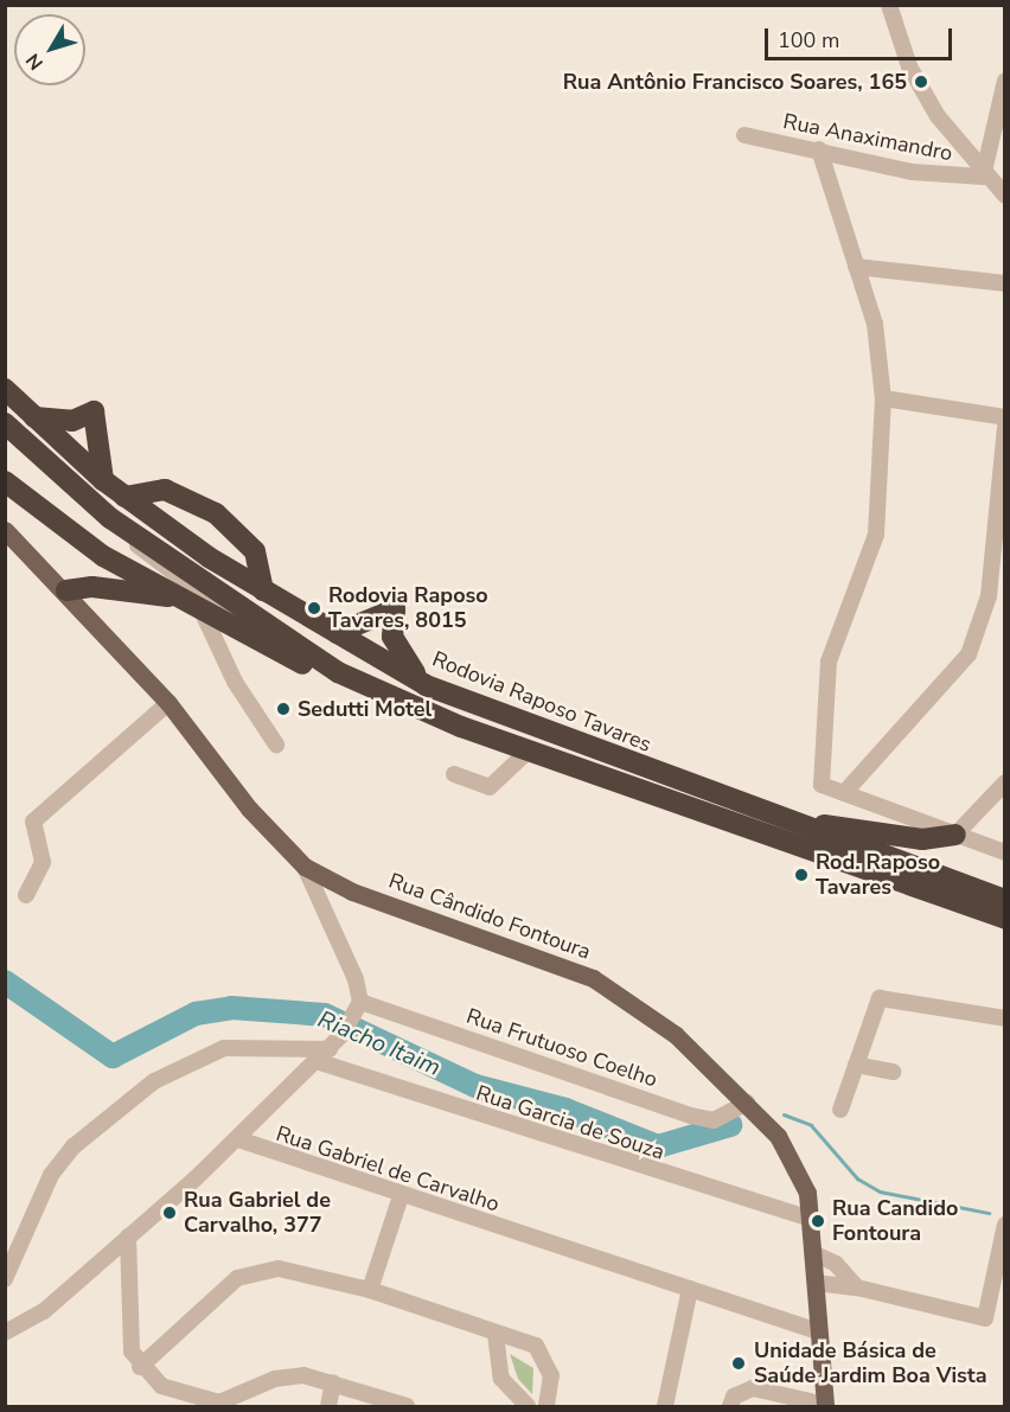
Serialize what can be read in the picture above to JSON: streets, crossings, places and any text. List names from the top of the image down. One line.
{"streets":{"highway":["Rodovia Raposo Tavares"],"main road":["Rua Cândido Fontoura"],"street":["Rua Anaximandro","Rua Frutuoso Coelho","Rua Garcia de Souza","Rua Gabriel de Carvalho"]},"crossings":[["Rua Cândido Fontoura","Rua Frutuoso Coelho"],["Rua Cândido Fontoura","Rua Garcia de Souza"],["Rua Cândido Fontoura","Rua Gabriel de Carvalho"]],"water":["Riacho Itaim"],"places":["Rua Antônio Francisco Soares, 165","Rodovia Raposo Tavares, 8015","Sedutti Motel","Rod. Raposo Tavares","Rua Gabriel de Carvalho, 377","Rua Candido Fontoura","Unidade Básica de Saúde Jardim Boa Vista"],"scale_bar":"100 m","north":"bottom left"}
